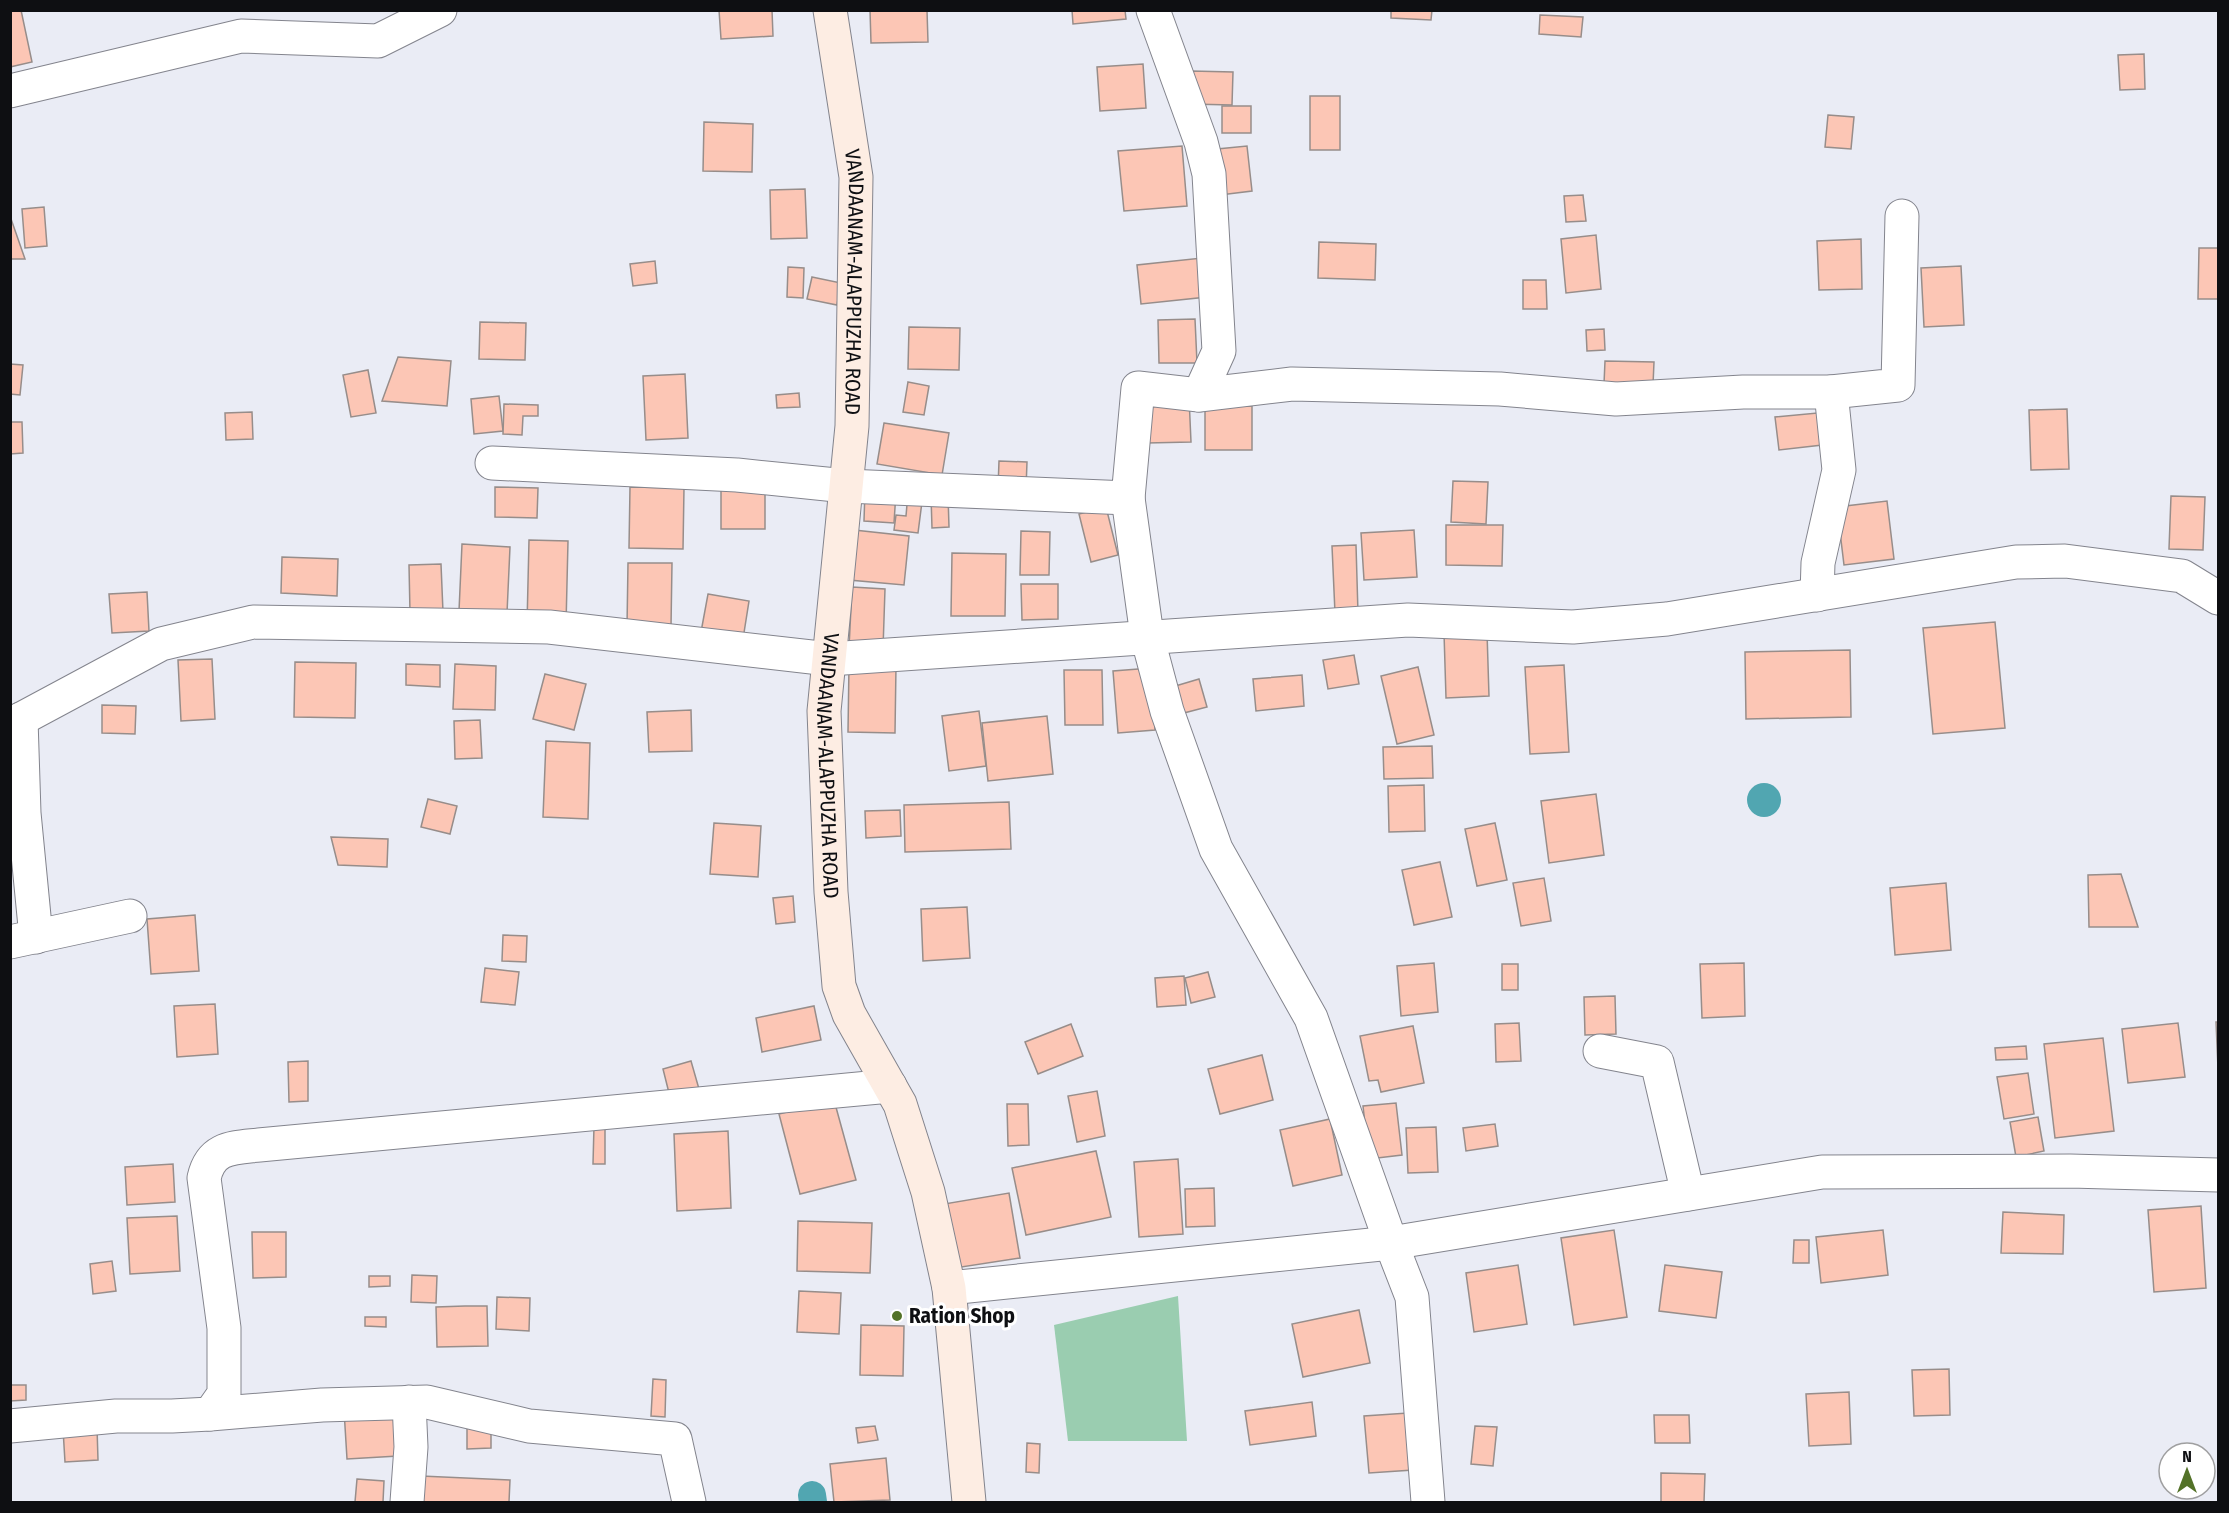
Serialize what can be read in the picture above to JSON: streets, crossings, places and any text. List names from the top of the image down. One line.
{"streets":{"main road":["VANDAANAM-ALAPPUZHA ROAD"]},"places":["Ration Shop"],"north":"top"}
